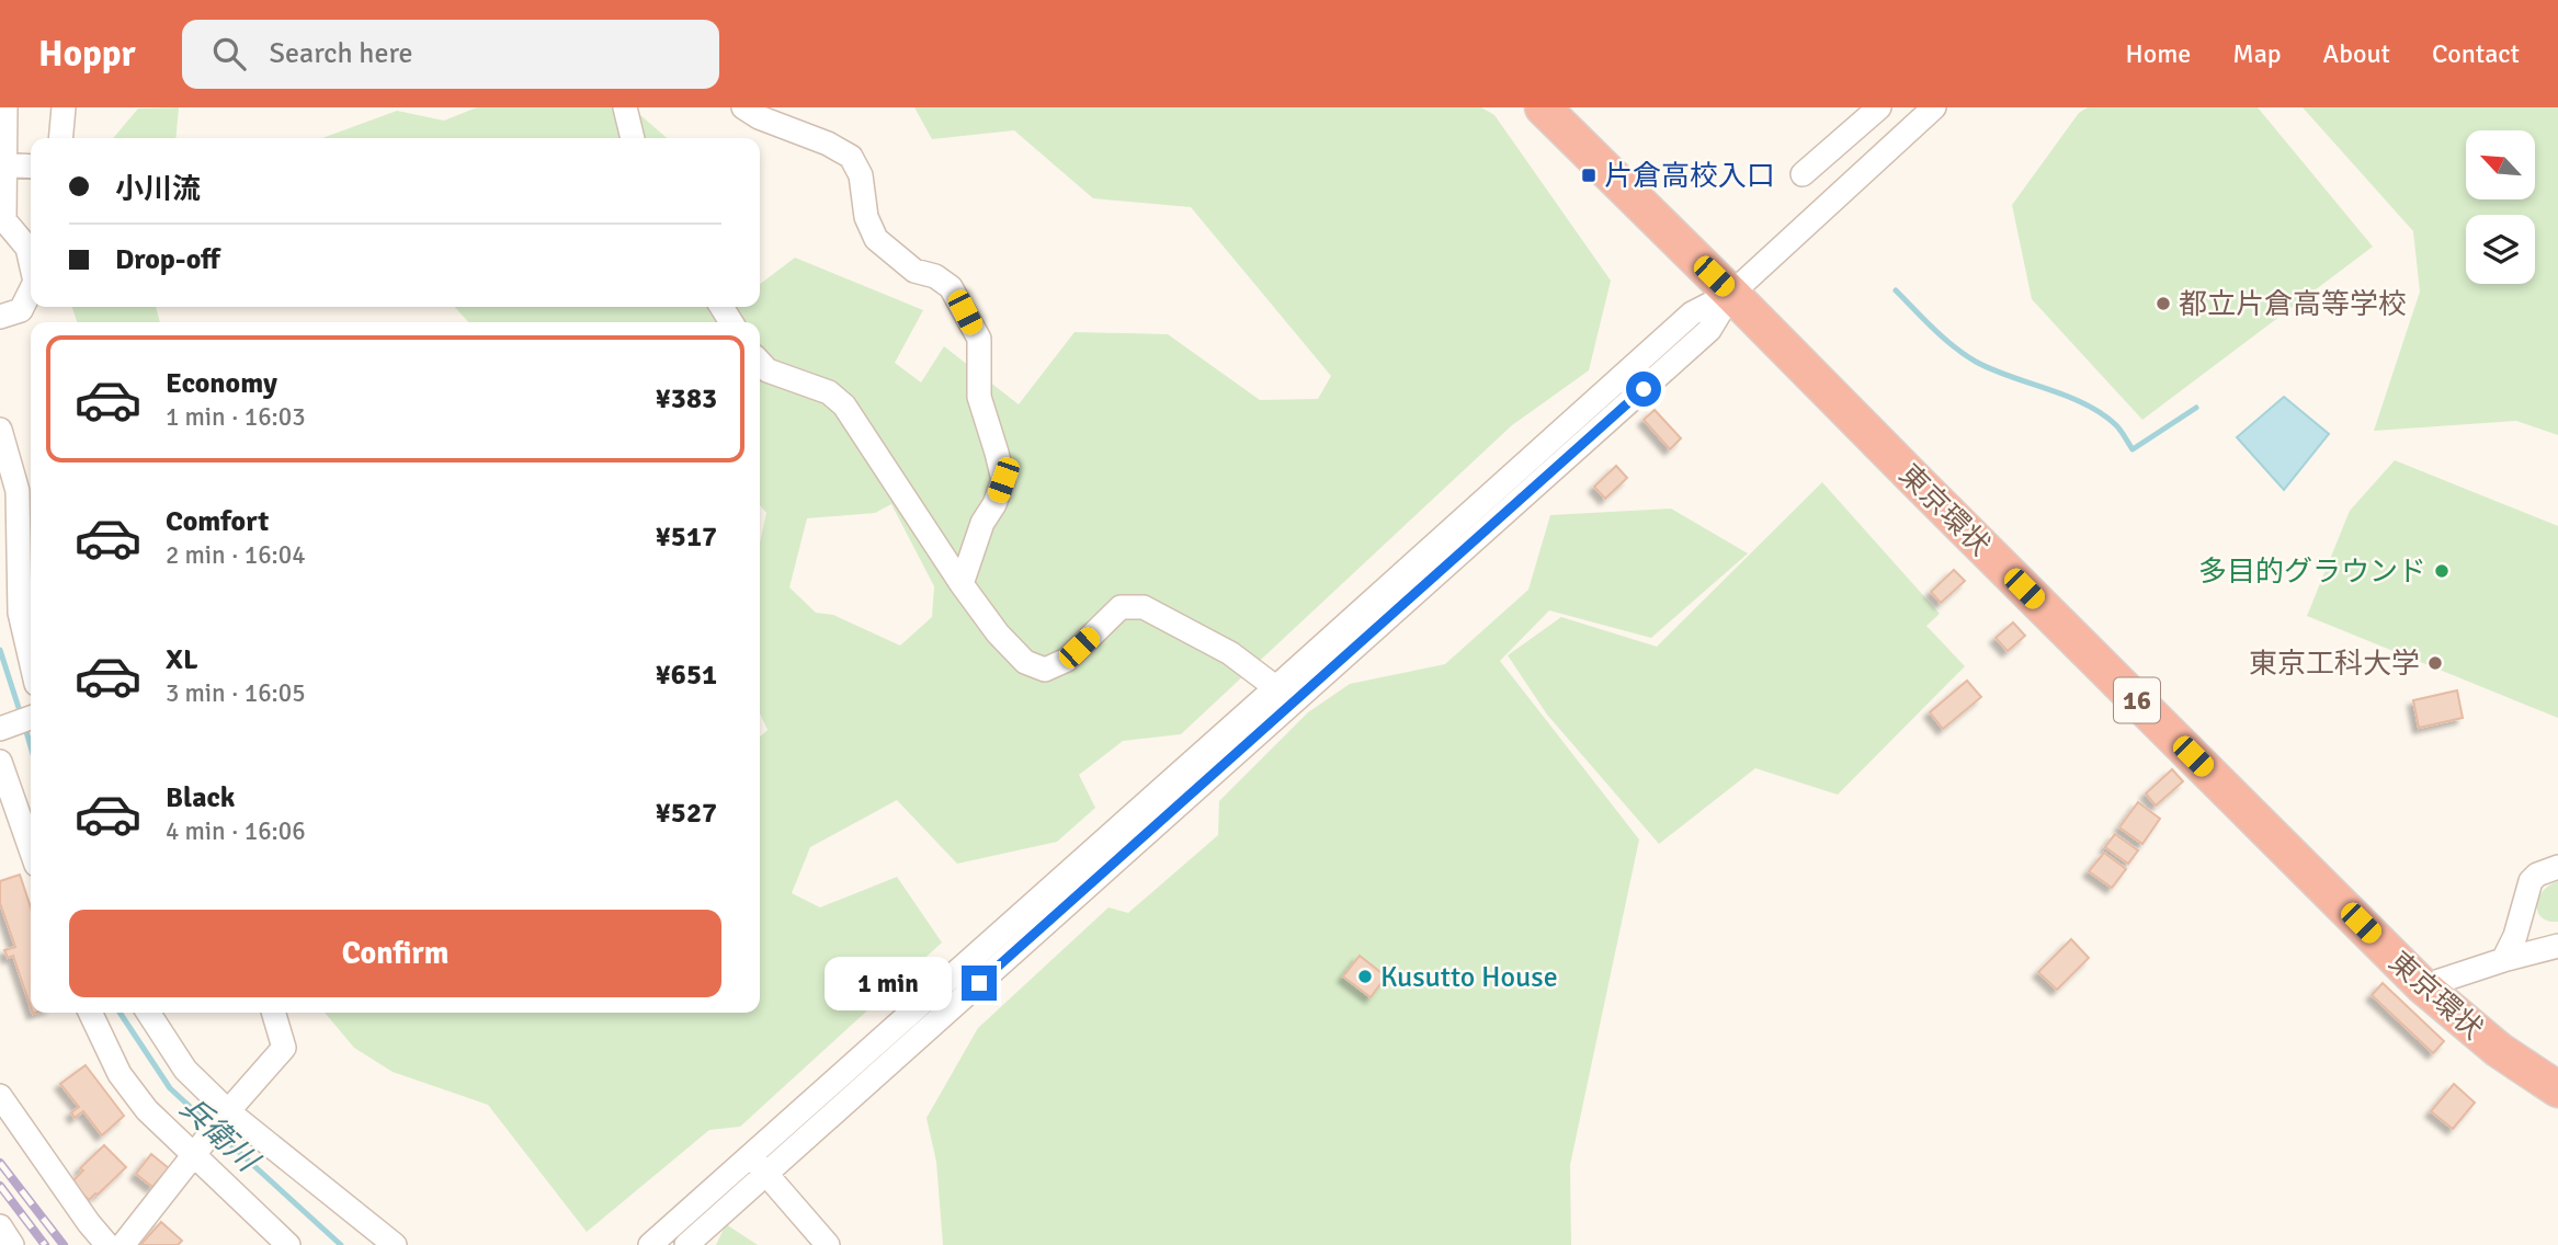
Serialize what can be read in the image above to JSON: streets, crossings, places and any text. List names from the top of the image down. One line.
{"streets":{"highway":["東京環状","16"]},"water":["兵衛川"],"places":{"transit":["片倉高校入口"],"other":["都立片倉高等学校","多目的グラウンド","東京工科大学","Kusutto House"]},"north":"top left","page":{"header":"Hoppr","search":"Search here","nav":["Home","Map","About","Contact"],"banner":["小川流","Drop-off"],"list":[{"name":"Economy","note":"1 min · 16:03","value":"¥383"},{"name":"Comfort","note":"2 min · 16:04","value":"¥517"},{"name":"XL","note":"3 min · 16:05","value":"¥651"},{"name":"Black","note":"4 min · 16:06","value":"¥527"}],"buttons":"Confirm","bubble":"1 min"}}
